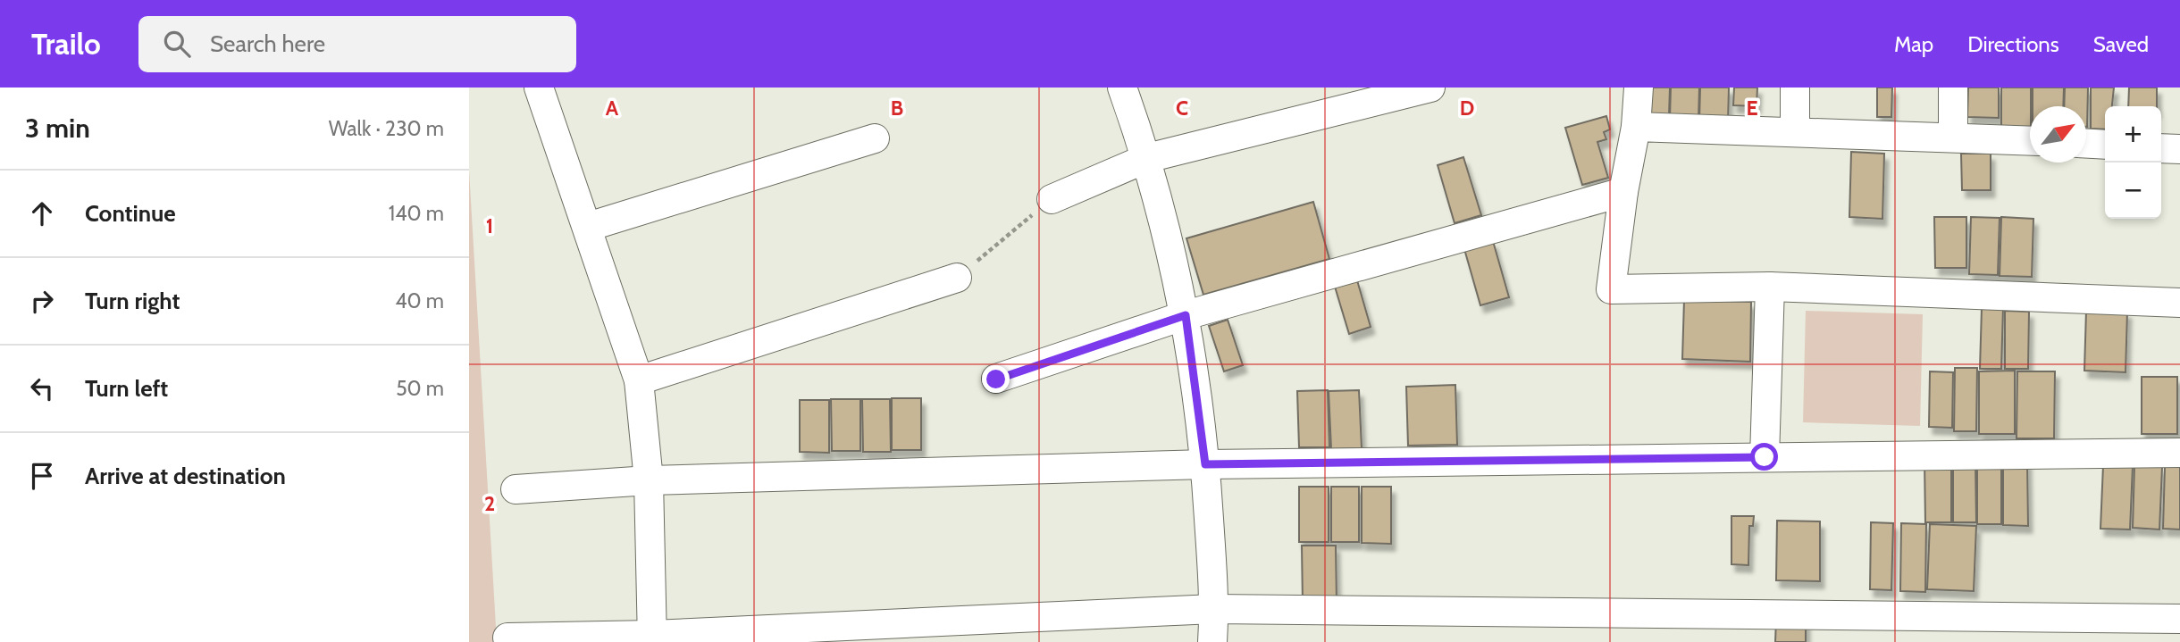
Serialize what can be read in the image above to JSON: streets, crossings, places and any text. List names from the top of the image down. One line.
{"north":"top right","page":{"header":"Trailo","search":"Search here","nav":["Map","Directions","Saved"],"heading":["3 min","Walk · 230 m"],"map_buttons":["+","−"],"list":[["Continue","140 m"],["Turn right","40 m"],["Turn left","50 m"],"Arrive at destination"]},"grid":{"columns":["A","B","C","D","E"],"rows":["1","2"]}}
